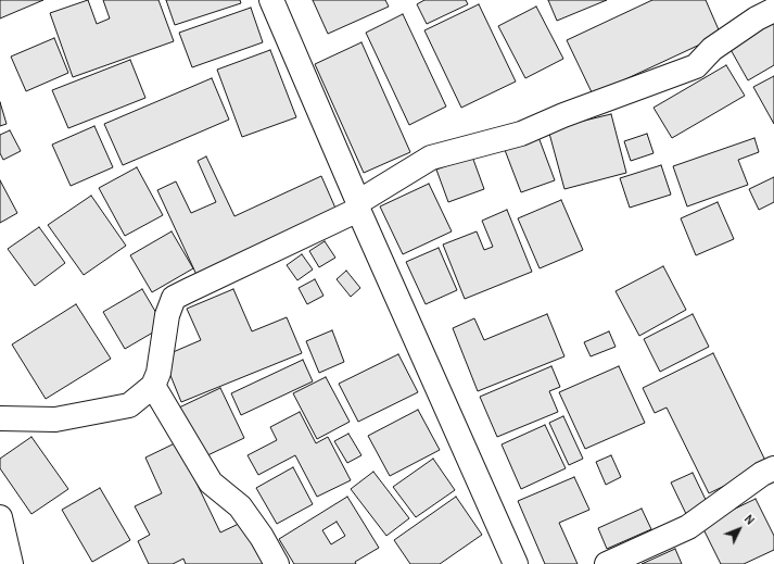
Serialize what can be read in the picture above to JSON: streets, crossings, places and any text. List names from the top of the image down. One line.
{"north":"top right"}
